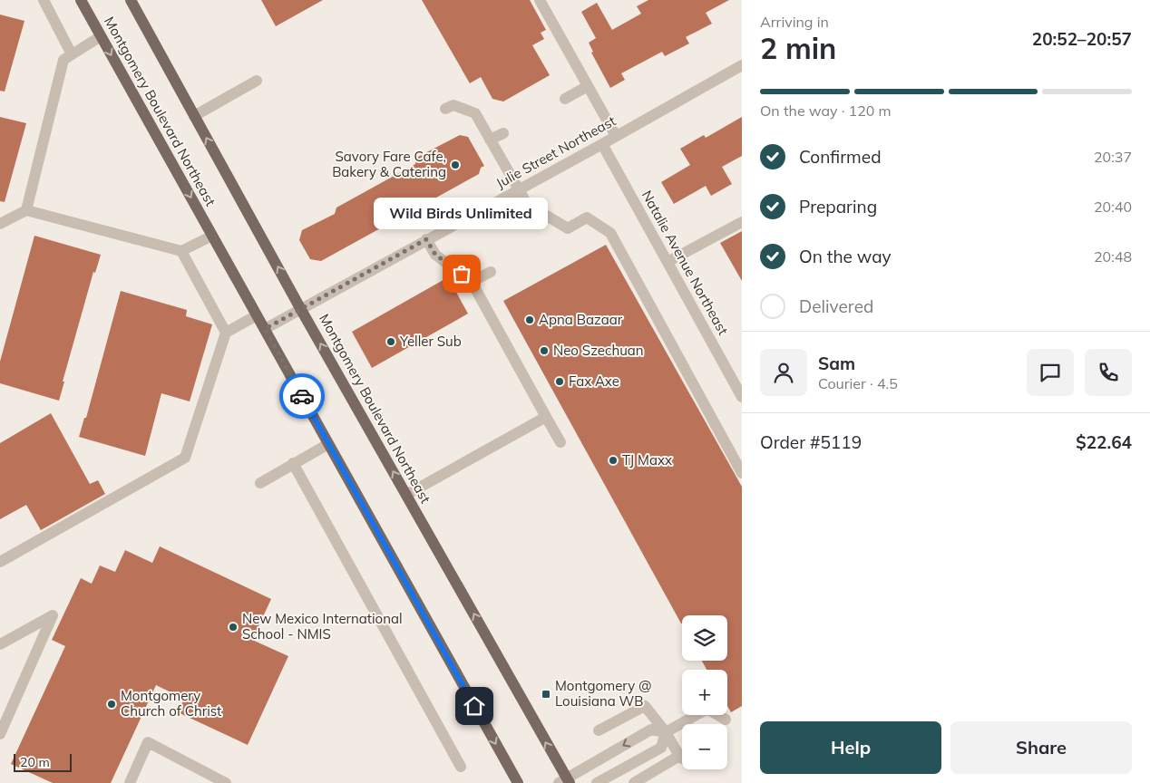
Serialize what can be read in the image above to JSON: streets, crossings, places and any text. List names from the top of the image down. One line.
{"streets":{"main road":["Montgomery Boulevard Northeast"],"street":["Julie Street Northeast","Natalie Avenue Northeast"]},"crossings":[["Montgomery Boulevard Northeast","Julie Street Northeast"],["Julie Street Northeast","Natalie Avenue Northeast"]],"places":{"other":["Savory Fare Cafe, Bakery & Catering","Wild Birds Unlimited","Apna Bazaar","Yeller Sub","Neo Szechuan","Fax Axe","TJ Maxx","New Mexico International School - NMIS","Montgomery Church of Christ"],"transit":["Montgomery @ Louisiana WB"]},"scale_bar":"20 m","page":{"heading":["2 min","Arriving in","20:52–20:57"],"panel":["Sam","Courier · 4.5","Order #5119","$22.64"],"bar":"On the way · 120 m","list":[["Confirmed","20:37"],["Preparing","20:40"],["On the way","20:48"],"Delivered"],"bubble":"Wild Birds Unlimited","map_buttons":["+","−"],"buttons":["Help","Share"],"scale":"20 m"}}
